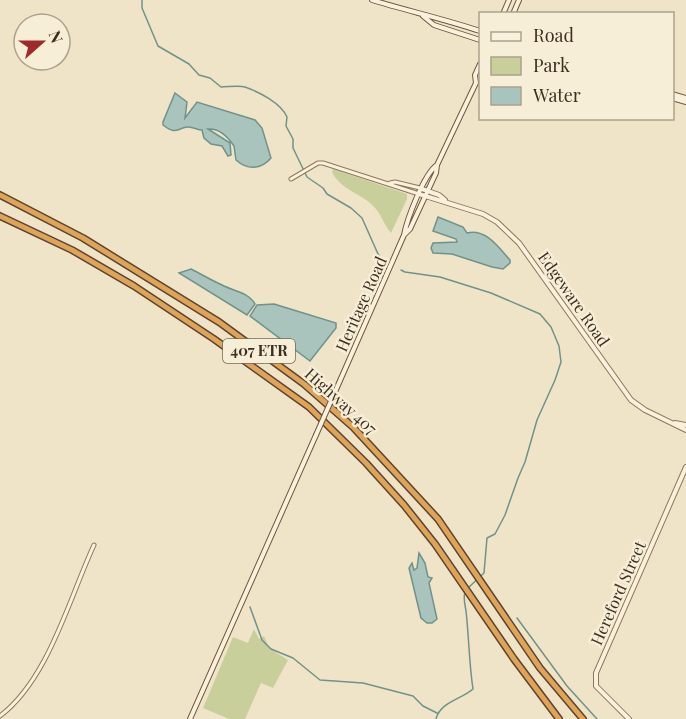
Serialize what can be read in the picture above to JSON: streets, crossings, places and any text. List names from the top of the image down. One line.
{"streets":{"highway":["407 ETR","Highway 407"],"main road":["Edgeware Road","Heritage Road","Hereford Street"]},"crossings":[["Edgeware Road","Heritage Road"]],"legend":["Road","Park","Water"],"north":"right"}
